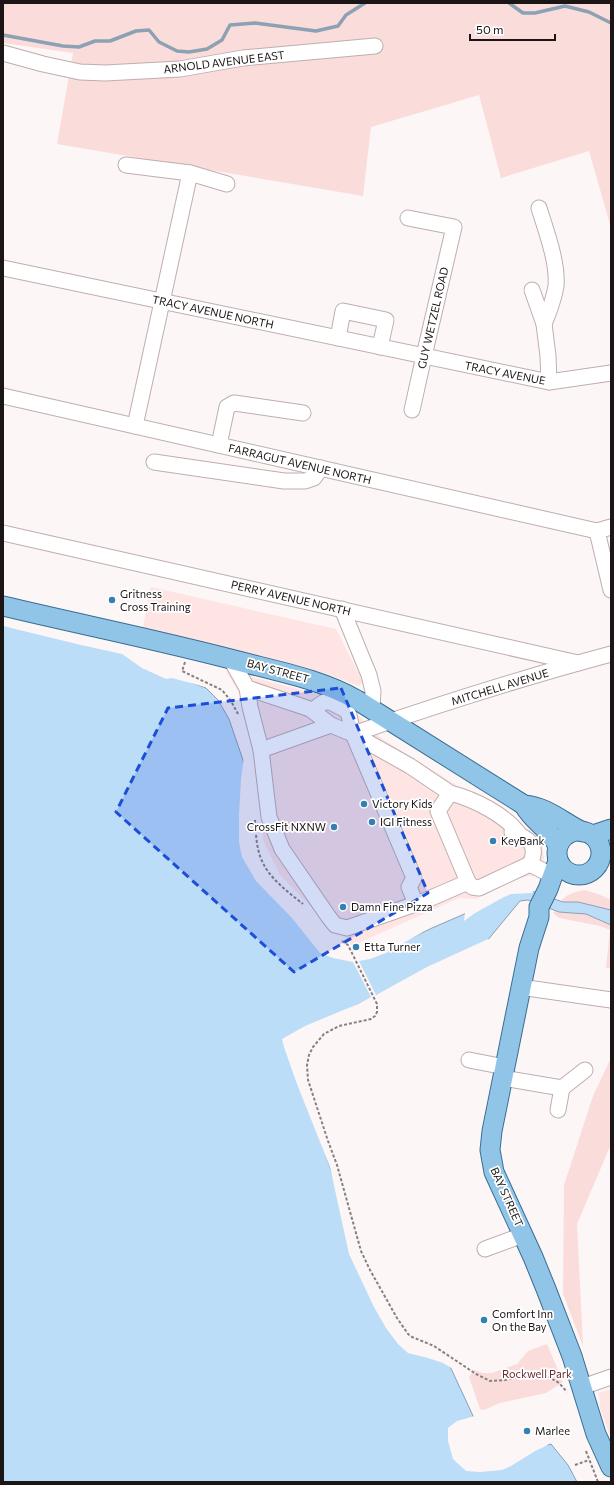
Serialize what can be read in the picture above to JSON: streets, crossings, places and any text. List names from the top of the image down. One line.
{"streets":{"main road":["BAY STREET"],"street":["ARNOLD AVENUE EAST","TRACY AVENUE NORTH","GUY WETZEL ROAD","TRACY AVENUE","FARRAGUT AVENUE NORTH","PERRY AVENUE NORTH","MITCHELL AVENUE"]},"crossings":[["TRACY AVENUE NORTH","GUY WETZEL ROAD"],["TRACY AVENUE NORTH","TRACY AVENUE"],["GUY WETZEL ROAD","TRACY AVENUE"],["PERRY AVENUE NORTH","MITCHELL AVENUE"],["BAY STREET","MITCHELL AVENUE"]],"parks":["Rockwell Park"],"places":["Gritness Cross Training","Victory Kids","IGI Fitness","CrossFit NXNW","KeyBank","Damn Fine Pizza","Etta Turner","Comfort Inn On the Bay","Marlee"],"scale_bar":"50 m"}
